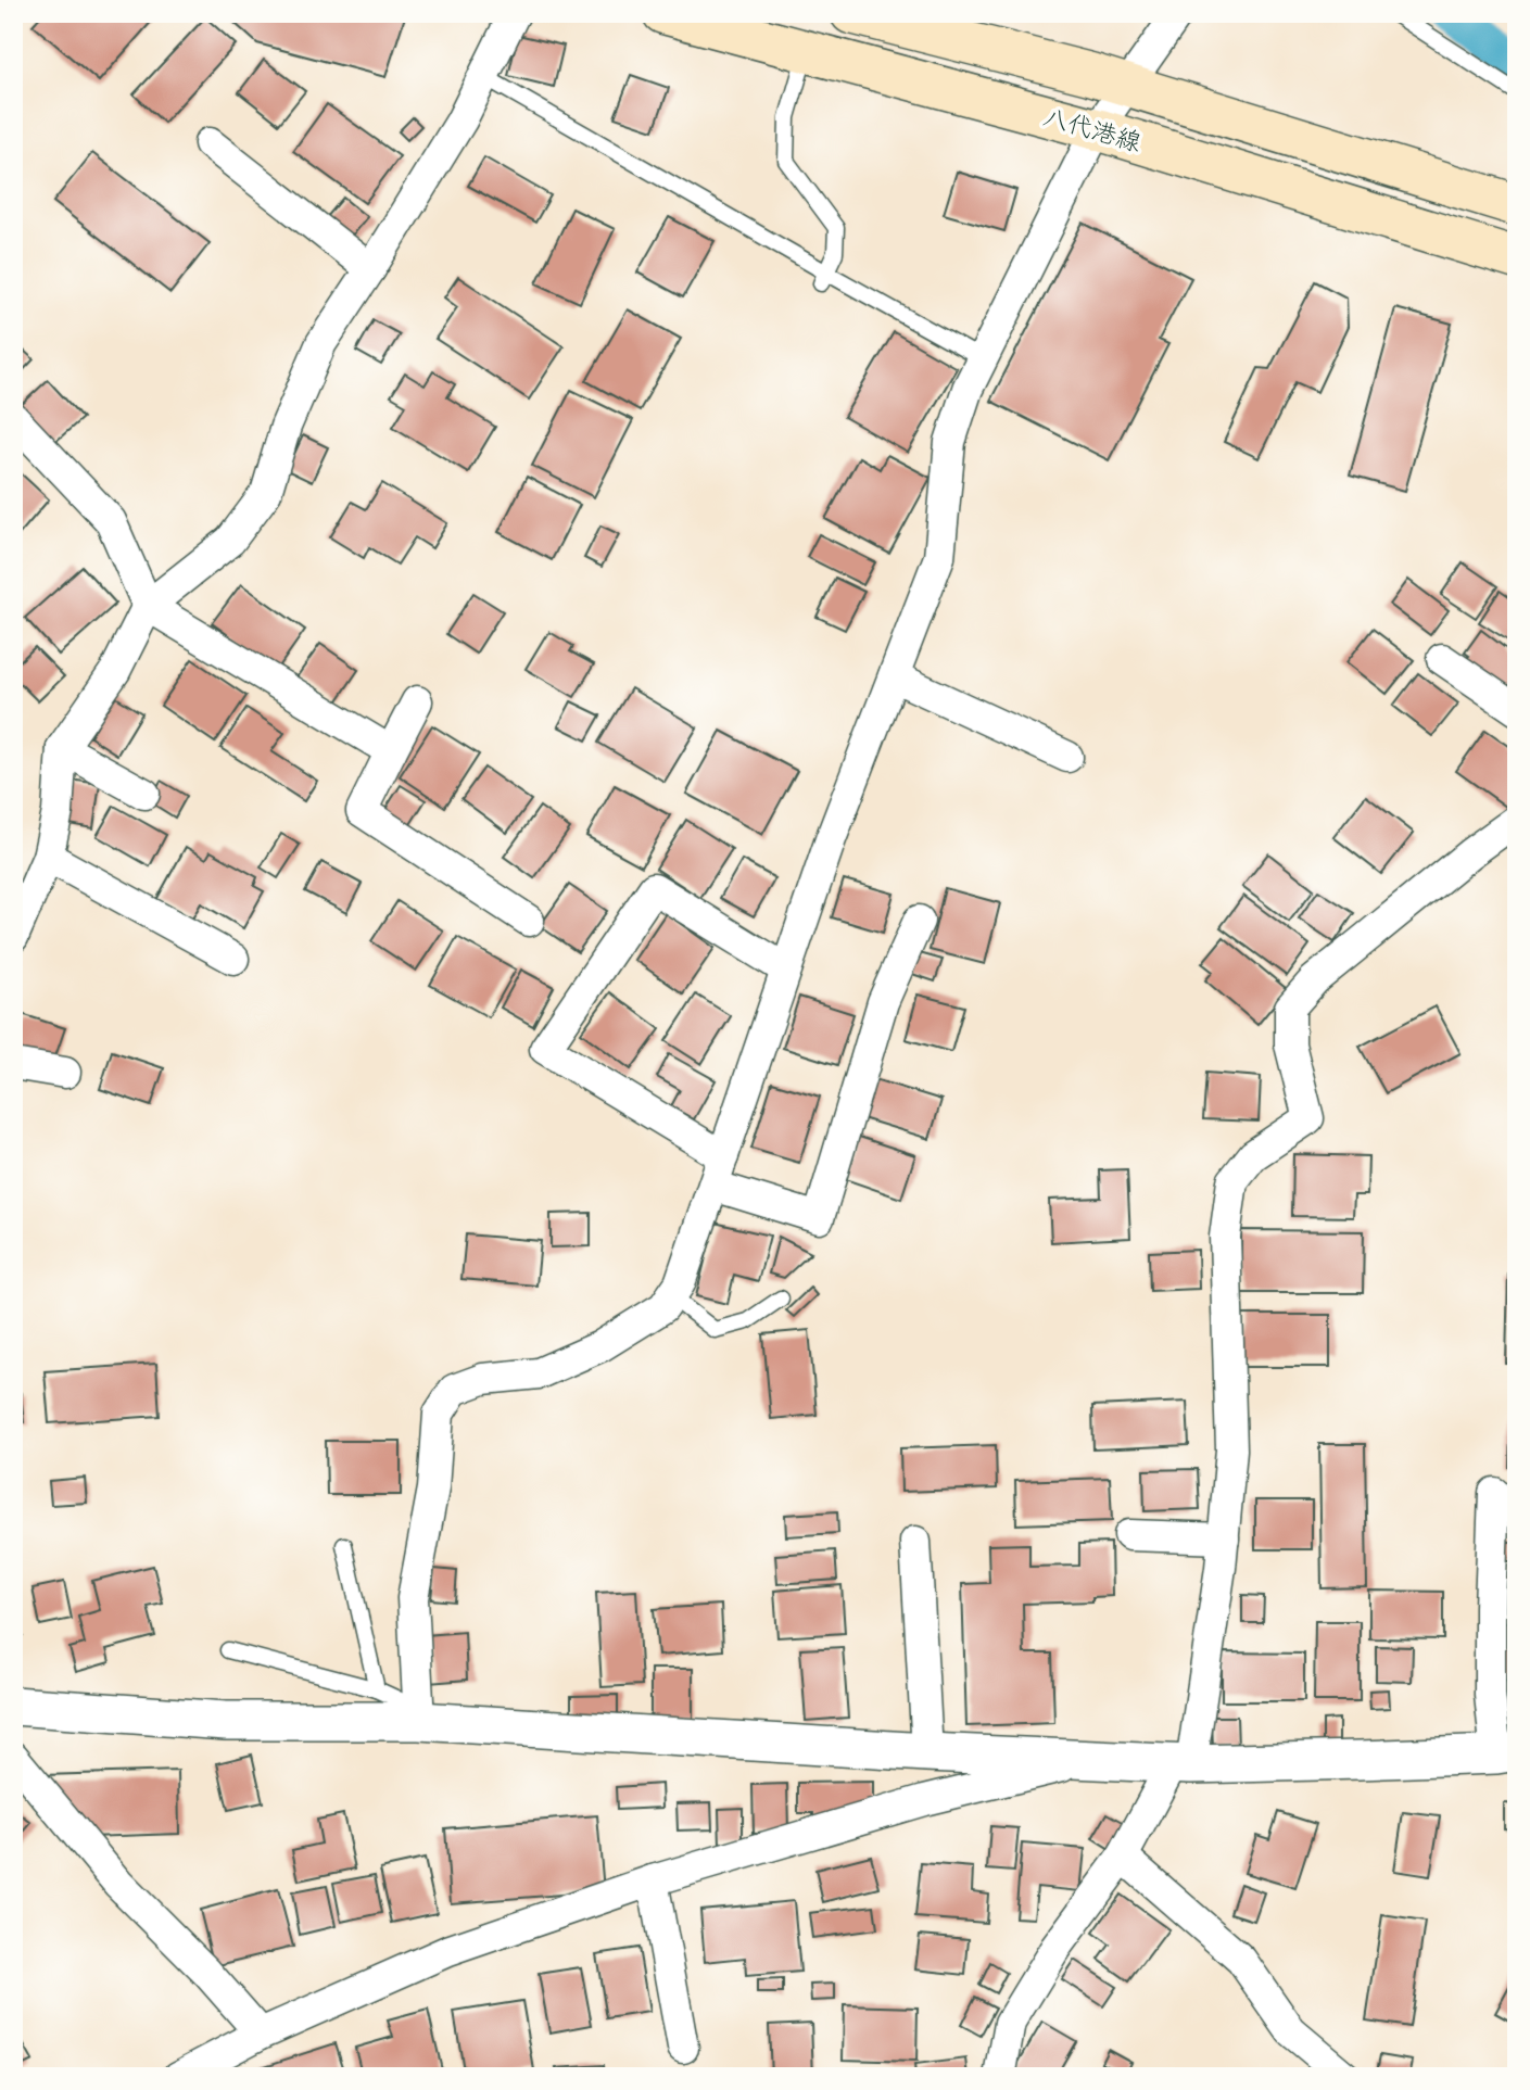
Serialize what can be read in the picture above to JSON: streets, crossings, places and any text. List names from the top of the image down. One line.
{"streets":{"main road":["八代港線"]}}
